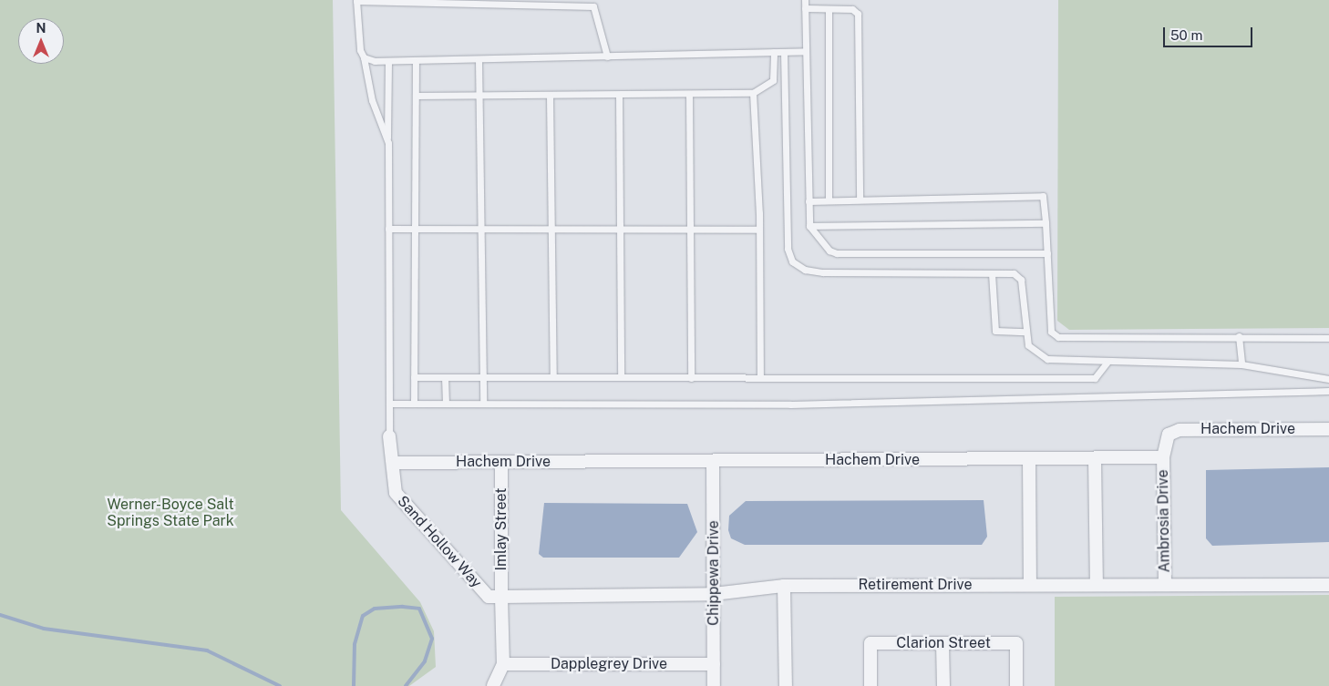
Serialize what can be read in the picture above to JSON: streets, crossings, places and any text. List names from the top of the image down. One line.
{"streets":{"street":["Hachem Drive","Ambrosia Drive","Imlay Street","Sand Hollow Way","Chippewa Drive","Retirement Drive","Clarion Street","Dapplegrey Drive"]},"crossings":[["Hachem Drive","Ambrosia Drive"],["Hachem Drive","Imlay Street"],["Hachem Drive","Sand Hollow Way"],["Hachem Drive","Chippewa Drive"],["Ambrosia Drive","Retirement Drive"],["Imlay Street","Sand Hollow Way"],["Imlay Street","Retirement Drive"],["Sand Hollow Way","Retirement Drive"],["Chippewa Drive","Retirement Drive"],["Chippewa Drive","Dapplegrey Drive"]],"parks":["Werner-Boyce Salt Springs State Park"],"scale_bar":"50 m","north":"top"}
